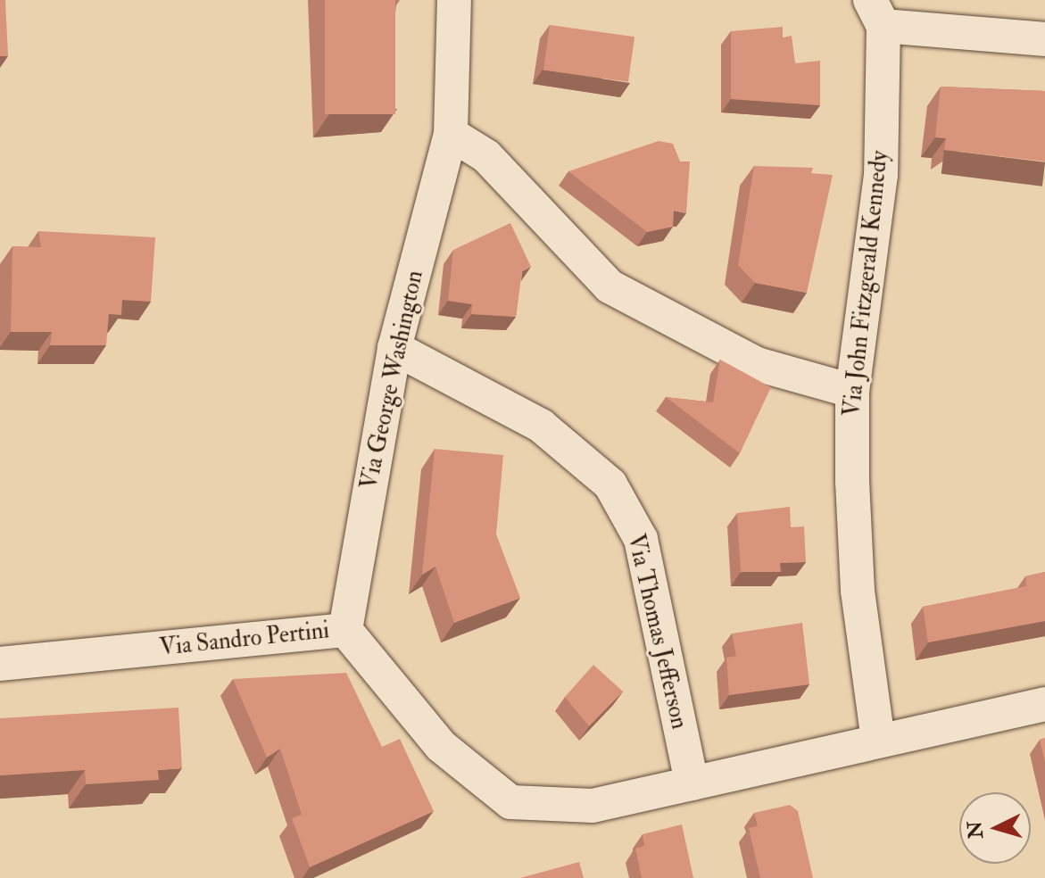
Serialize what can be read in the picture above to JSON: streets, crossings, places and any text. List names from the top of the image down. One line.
{"streets":{"street":["Via John Fitzgerald Kennedy","Via George Washington","Via Thomas Jefferson","Via Sandro Pertini"]},"crossings":[["Via John Fitzgerald Kennedy","Via Sandro Pertini"],["Via George Washington","Via Thomas Jefferson"],["Via George Washington","Via Sandro Pertini"],["Via Thomas Jefferson","Via Sandro Pertini"]],"north":"left"}
